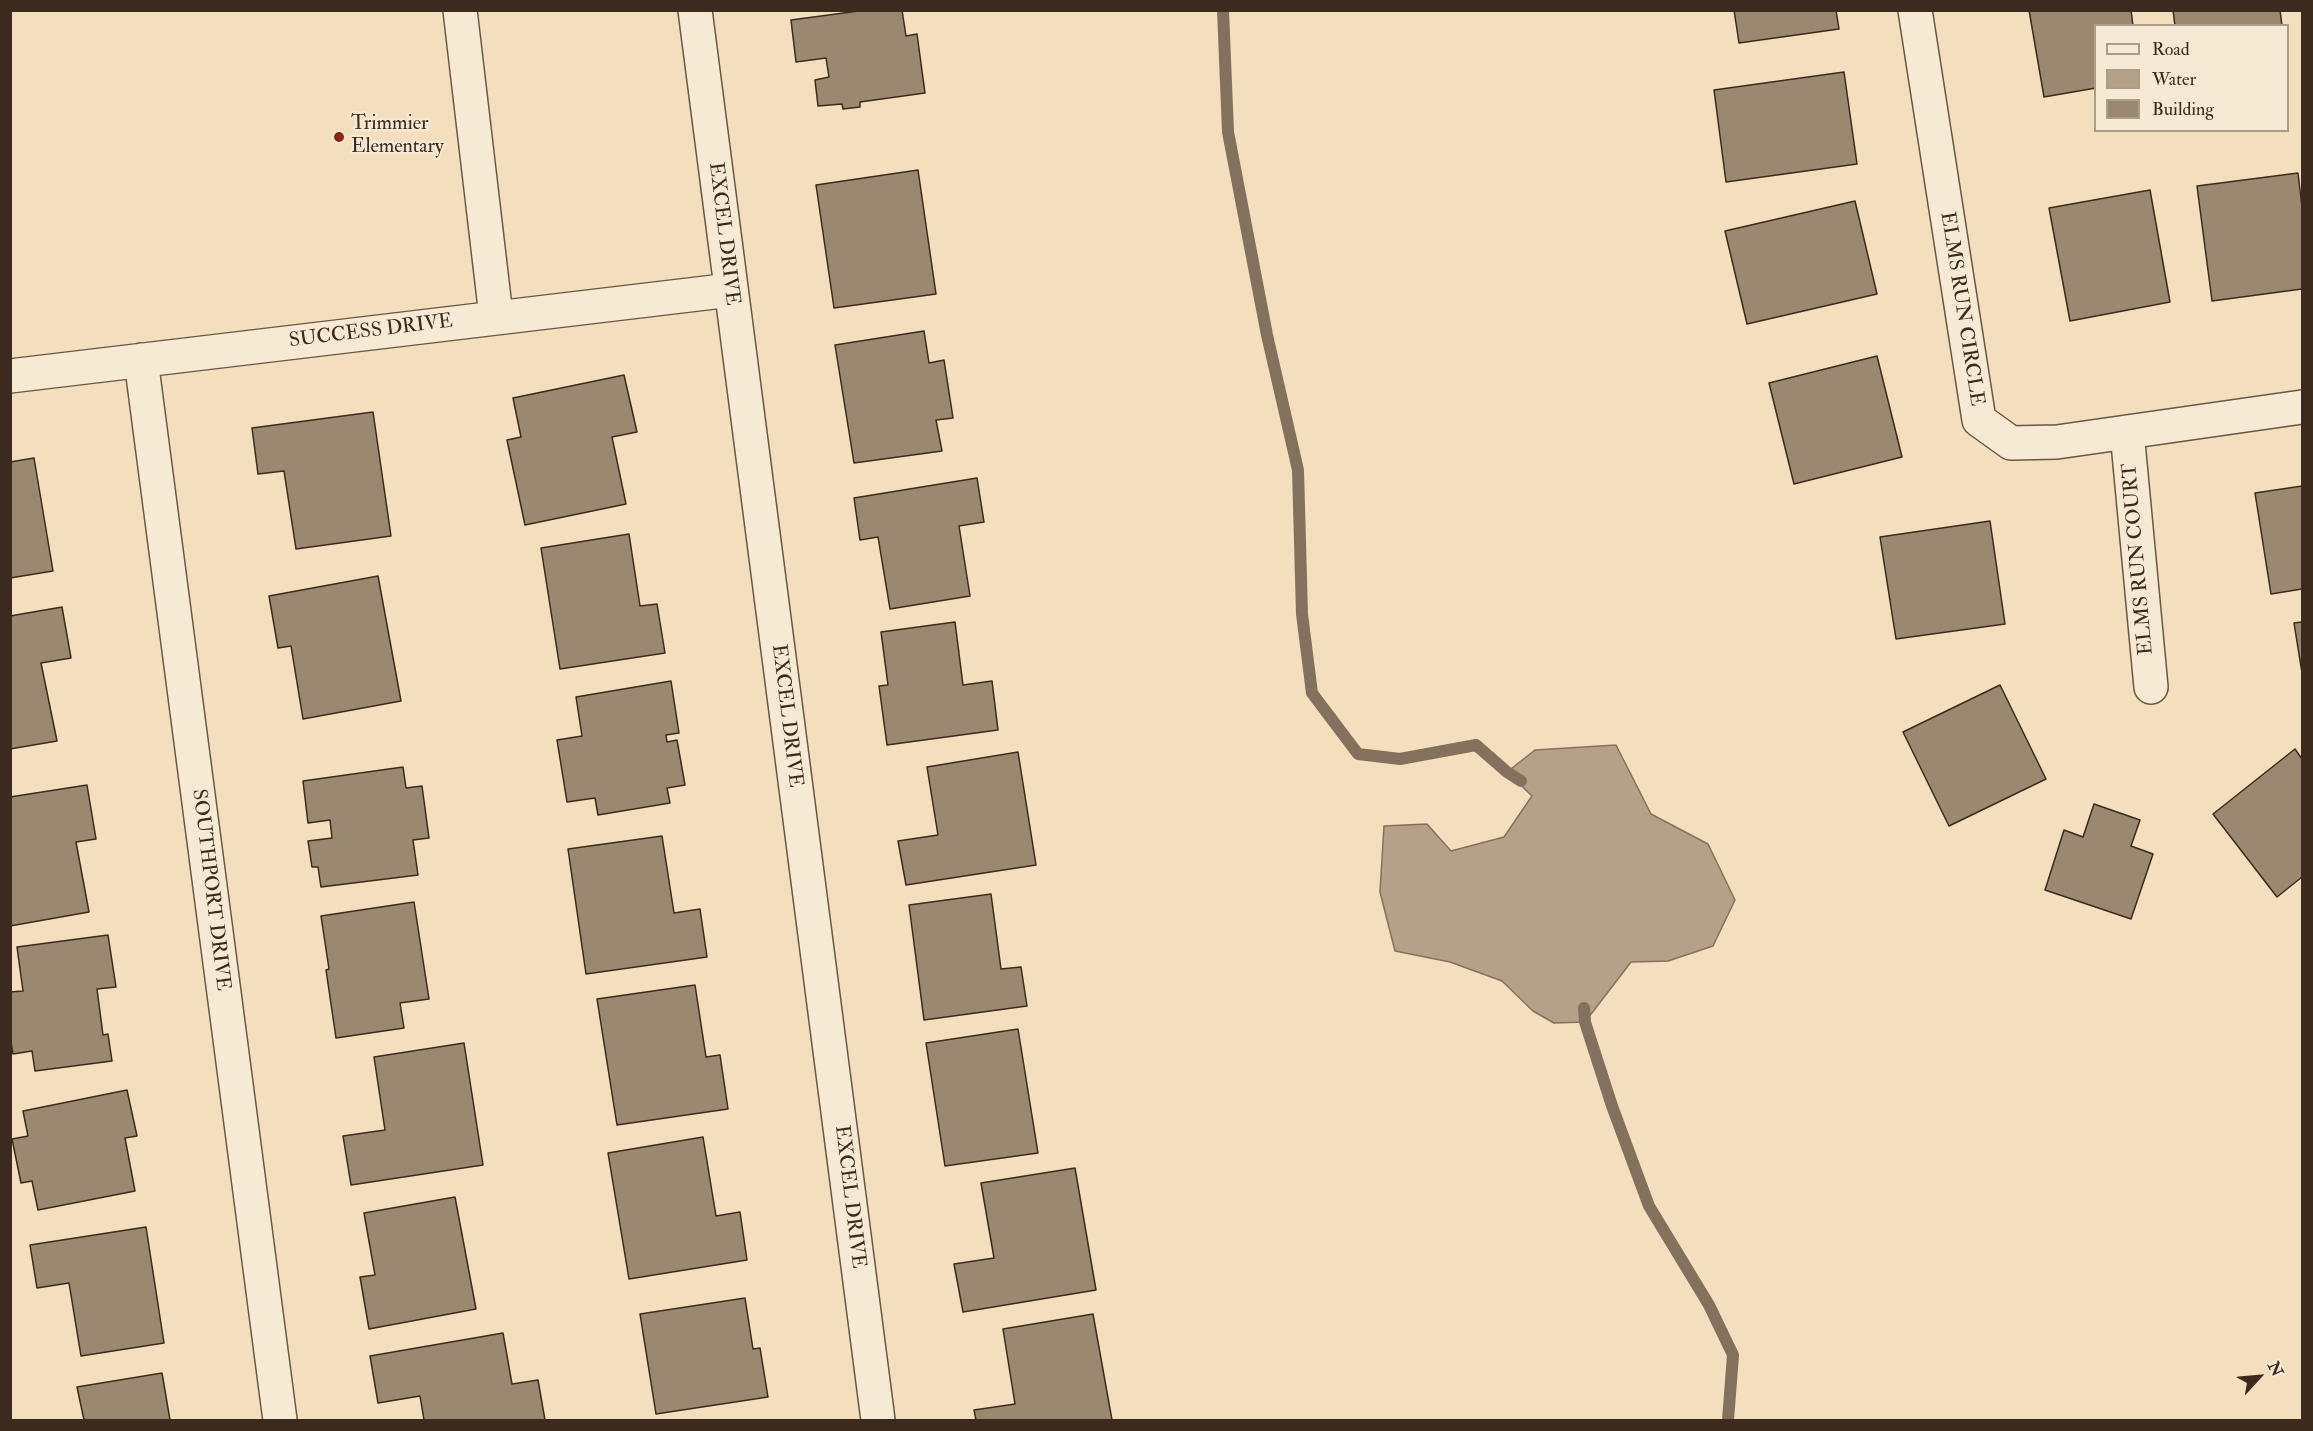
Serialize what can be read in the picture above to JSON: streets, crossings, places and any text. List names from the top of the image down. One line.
{"streets":{"street":["EXCEL DRIVE","ELMS RUN CIRCLE","SUCCESS DRIVE","ELMS RUN COURT","SOUTHPORT DRIVE"]},"crossings":[["EXCEL DRIVE","SUCCESS DRIVE"],["ELMS RUN CIRCLE","ELMS RUN COURT"],["SUCCESS DRIVE","SOUTHPORT DRIVE"]],"places":["Trimmier Elementary"],"legend":["Road","Water","Building"],"north":"top right"}
